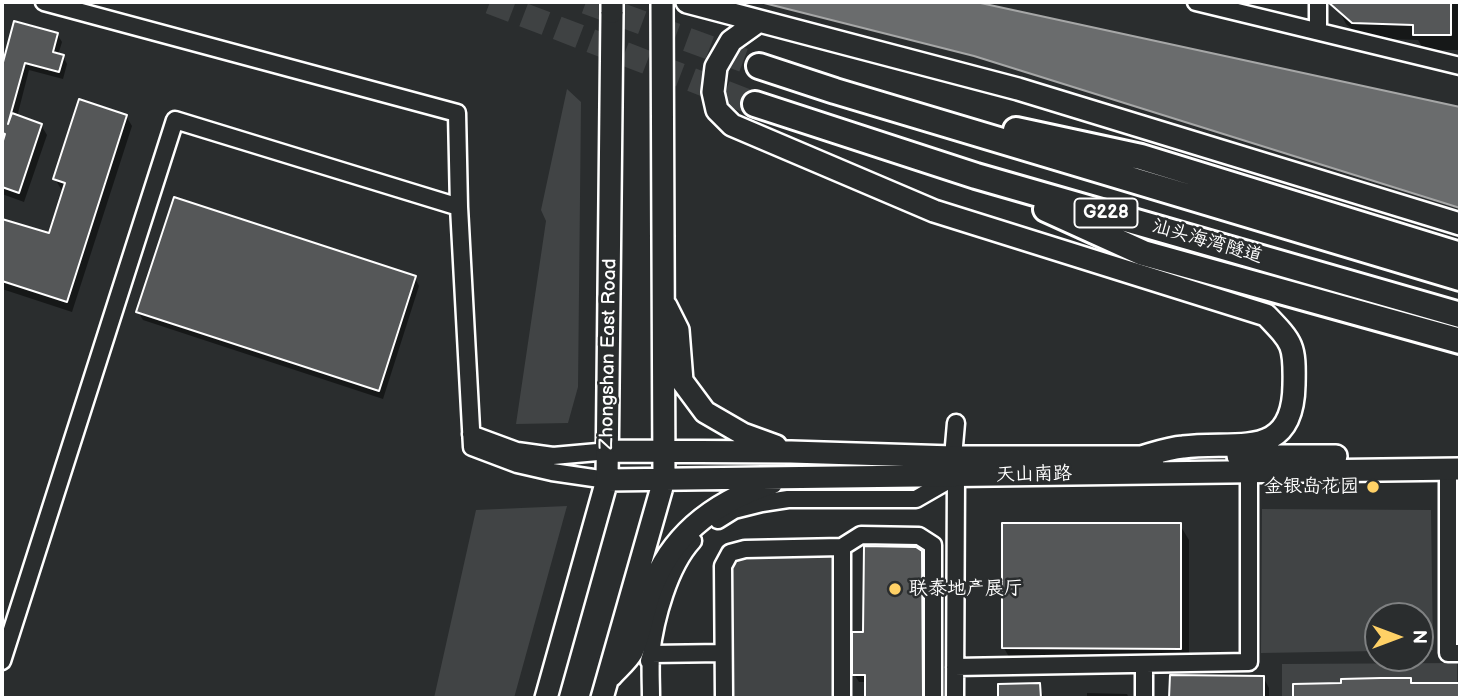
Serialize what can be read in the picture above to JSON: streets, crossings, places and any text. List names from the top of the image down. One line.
{"streets":{"highway":["G228","汕头海湾隧道"],"main road":["Zhongshan East Road","天山南路"]},"crossings":[["Zhongshan East Road","天山南路"]],"places":["金银岛花园","联泰地产展厅"],"north":"right"}
